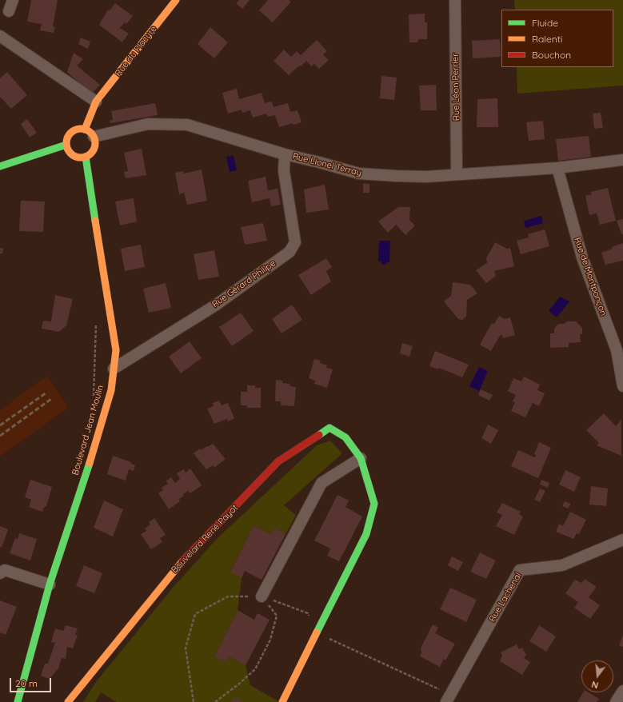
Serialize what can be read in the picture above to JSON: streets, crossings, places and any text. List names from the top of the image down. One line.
{"streets":{"street":["Rue du Placyre","Rue Léon Perrier","Rue Lionel Terray","Rue de Montponçon","Rue Gérard Philipe","Boulevard Jean Moulin","Bouvelard René Payot","Rue Lachenal"]},"crossings":[["Rue du Placyre","Rue Lionel Terray"],["Rue du Placyre","Boulevard Jean Moulin"],["Rue Léon Perrier","Rue Lionel Terray"],["Rue Lionel Terray","Rue de Montponçon"],["Rue Lionel Terray","Rue Gérard Philipe"],["Rue Lionel Terray","Boulevard Jean Moulin"],["Rue Gérard Philipe","Boulevard Jean Moulin"]],"legend":["Fluide","Ralenti","Bouchon"],"scale_bar":"20 m","north":"bottom"}
